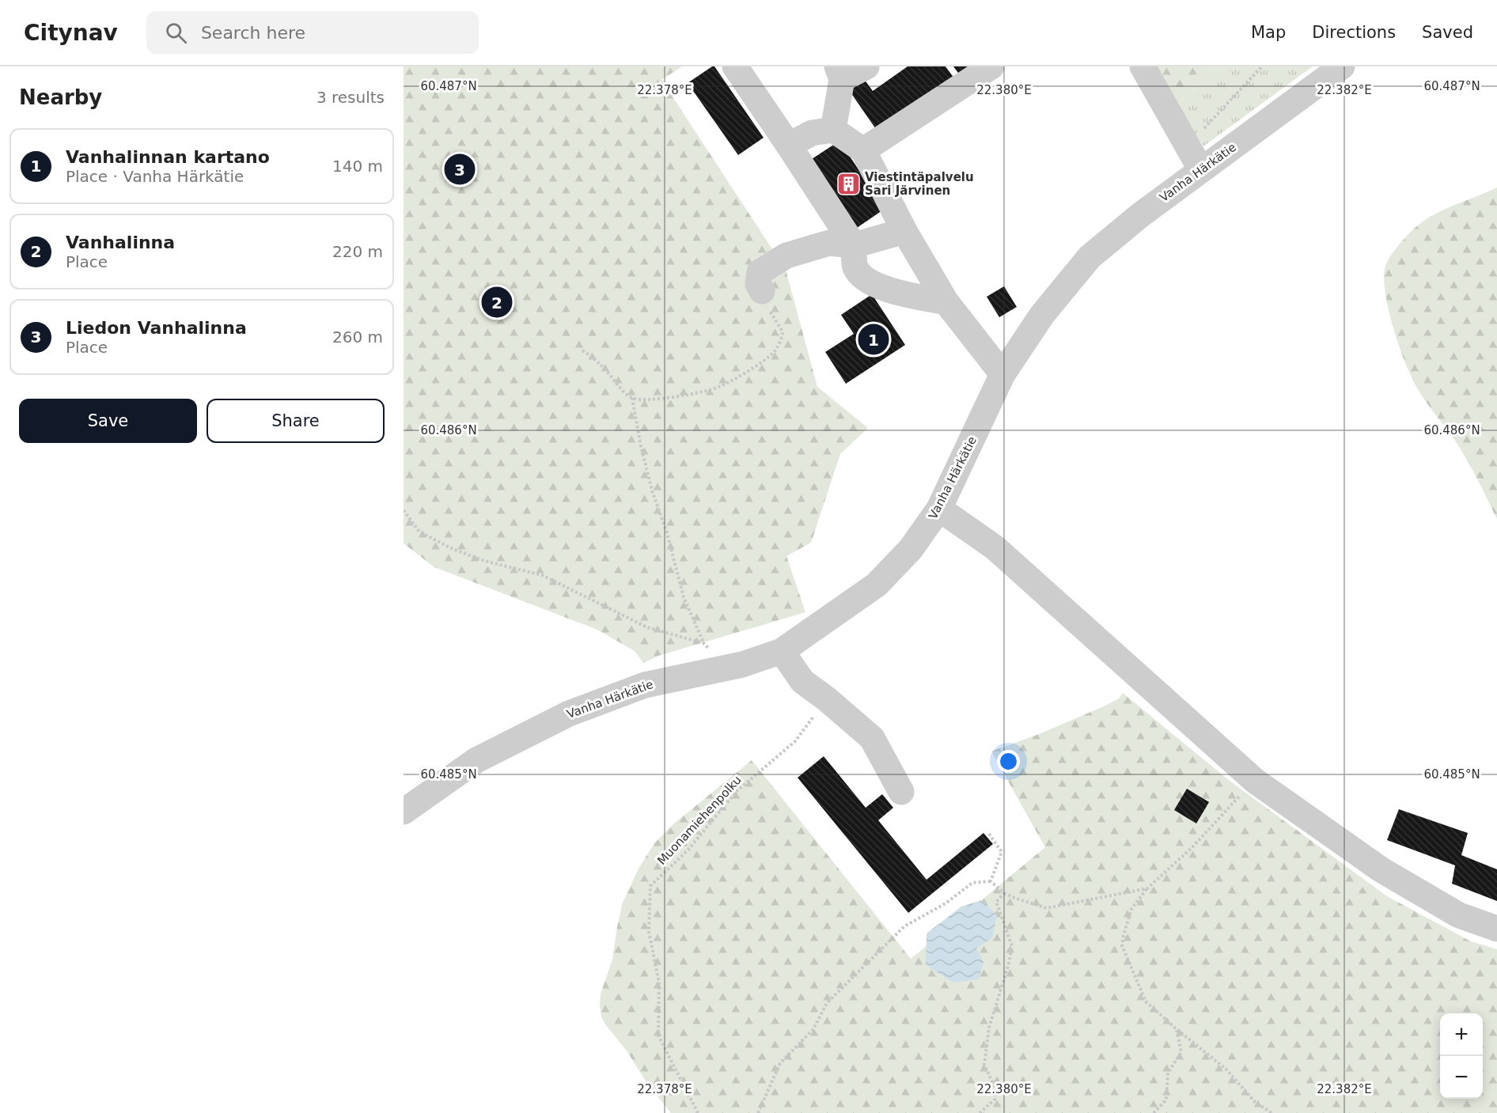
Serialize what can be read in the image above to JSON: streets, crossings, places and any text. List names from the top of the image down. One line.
{"streets":{"street":["Vanha Härkätie"],"path":["Muonamiehenpolku"]},"places":{"building":["Viestintäpalvelu Sari Järvinen"]},"page":{"header":"Citynav","search":"Search here","nav":["Map","Directions","Saved"],"heading":["Nearby","3 results"],"list":[{"mark":"1","name":"Vanhalinnan kartano","note":"Place · Vanha Härkätie","value":"140 m"},{"mark":"2","name":"Vanhalinna","note":"Place","value":"220 m"},{"mark":"3","name":"Liedon Vanhalinna","note":"Place","value":"260 m"}],"pins":["3","2","1"],"buttons":["Save","Share"],"map_buttons":["+","−"]},"coordinates":["60.487°N","22.378°E","22.380°E","22.382°E","60.486°N","60.485°N"]}
